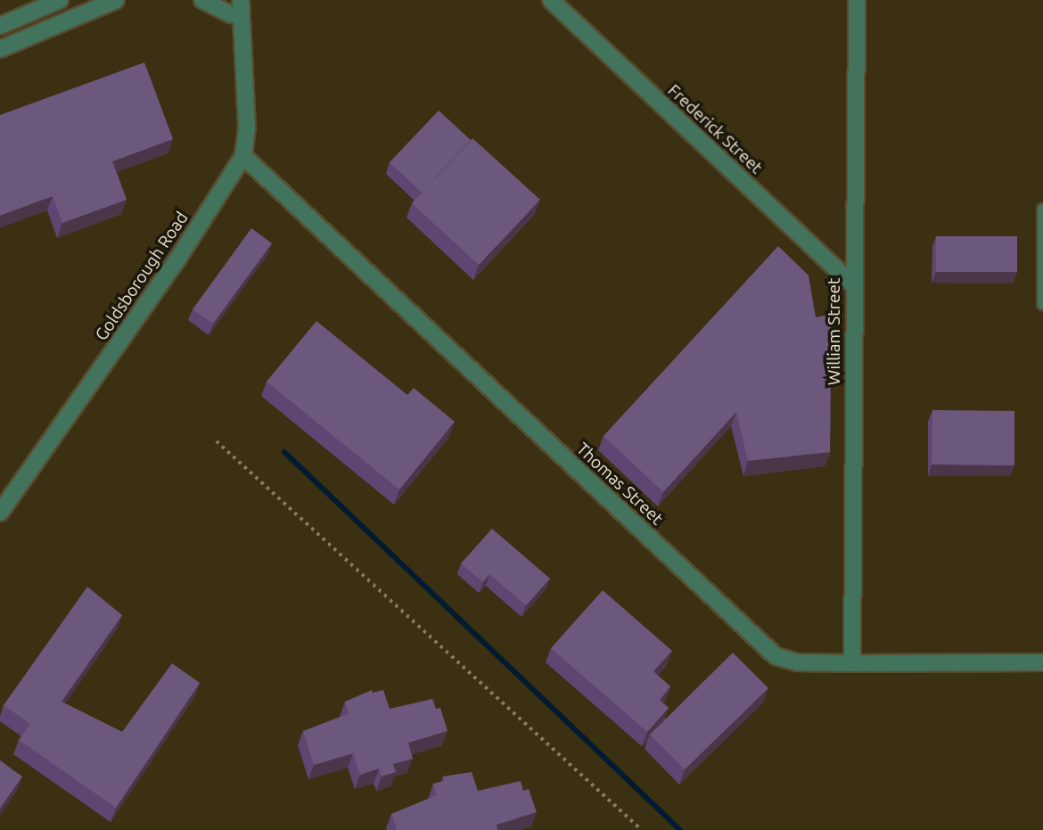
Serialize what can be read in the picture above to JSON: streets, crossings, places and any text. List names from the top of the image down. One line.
{"streets":{"street":["Frederick Street","Goldsborough Road","William Street","Thomas Street"]},"crossings":[["Frederick Street","William Street"],["Goldsborough Road","Thomas Street"],["William Street","Thomas Street"]]}
